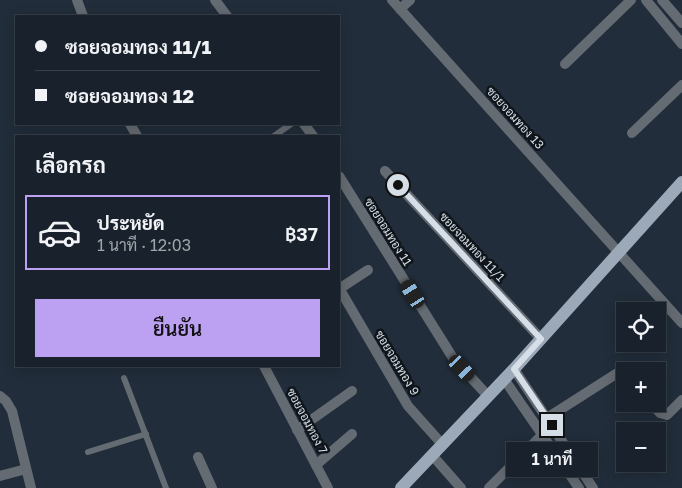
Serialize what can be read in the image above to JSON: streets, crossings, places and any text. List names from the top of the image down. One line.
{"streets":{"street":["ซอยจอมทอง 13","ซอยจอมทอง 11","ซอยจอมทอง 11/1","ซอยจอมทอง 9","ซอยจอมทอง 7"]},"page":{"banner":["ซอยจอมทอง 11/1","ซอยจอมทอง 12"],"heading":"เลือกรถ","list":[{"name":"ประหยัด","note":"1 นาที · 12:03","value":"฿37"}],"buttons":"ยืนยัน","map_buttons":["+","−"],"bubble":"1 นาที"}}
